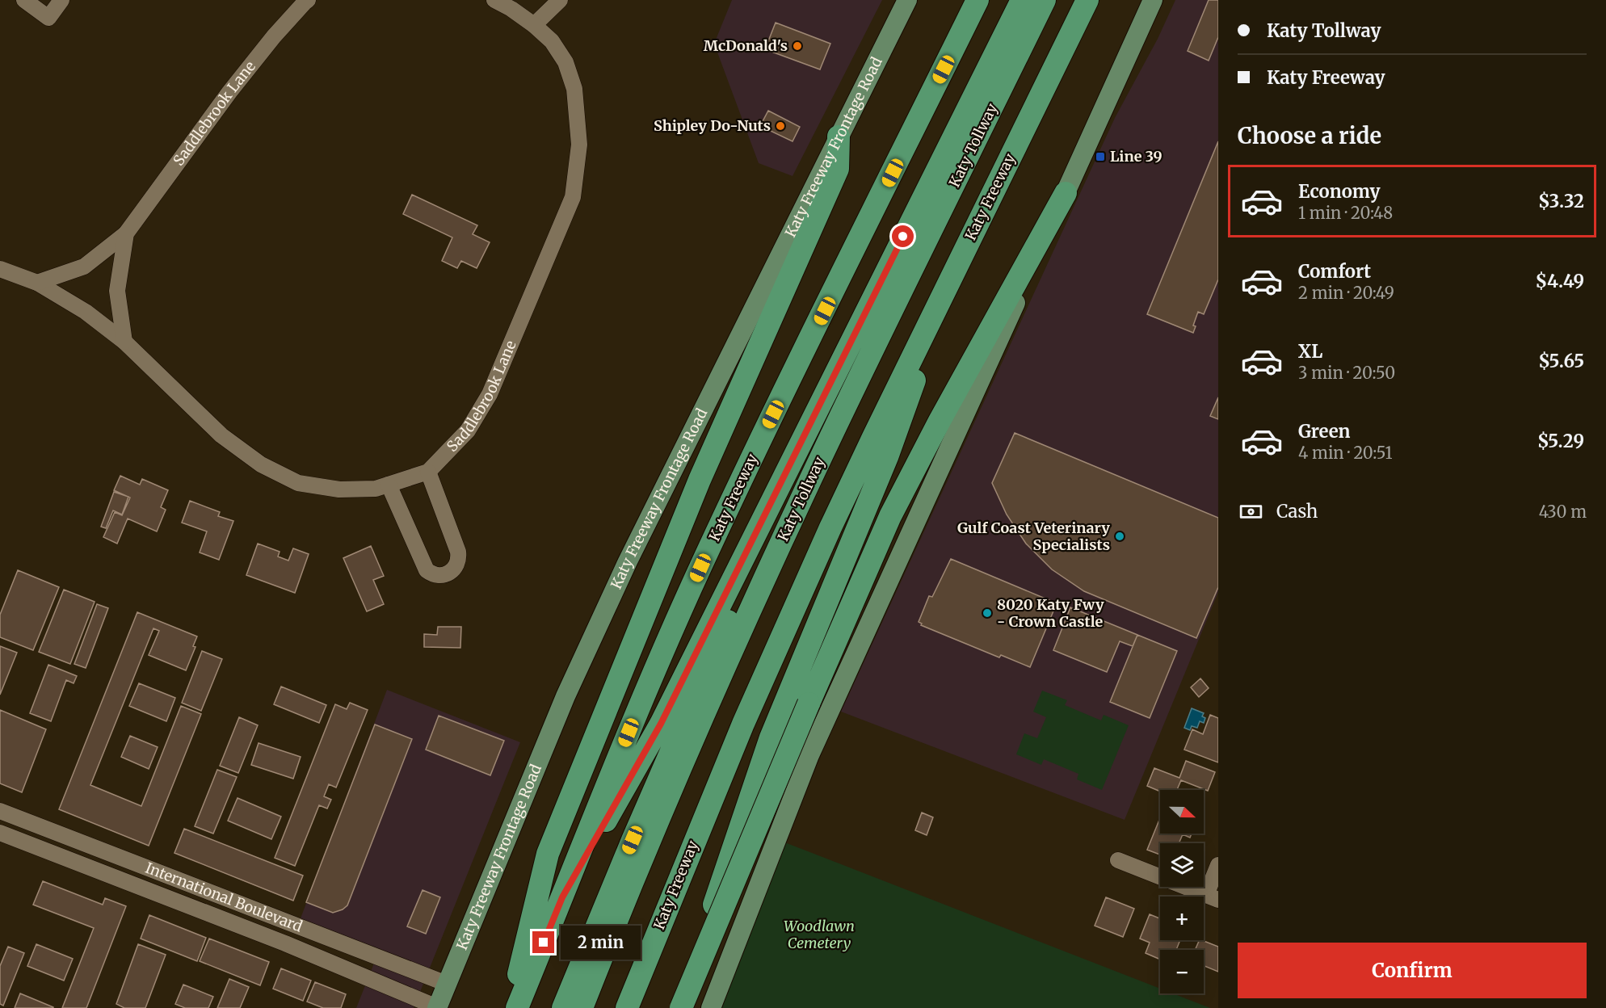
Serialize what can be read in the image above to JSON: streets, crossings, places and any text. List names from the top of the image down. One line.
{"streets":{"highway":["Katy Tollway","Katy Freeway"],"main road":["Katy Freeway Frontage Road"],"street":["Saddlebrook Lane","International Boulevard"]},"crossings":[["Katy Freeway Frontage Road","International Boulevard"]],"parks":["Woodlawn Cemetery"],"places":{"other":["McDonald's","Shipley Do-Nuts","Gulf Coast Veterinary Specialists","8020 Katy Fwy - Crown Castle"],"transit":["Line 39"]},"north":"right","page":{"banner":["Katy Tollway","Katy Freeway"],"heading":"Choose a ride","list":[{"name":"Economy","note":"1 min · 20:48","value":"$3.32"},{"name":"Comfort","note":"2 min · 20:49","value":"$4.49"},{"name":"XL","note":"3 min · 20:50","value":"$5.65"},{"name":"Green","note":"4 min · 20:51","value":"$5.29"}],"pay":["Cash","430 m"],"map_buttons":["+","−"],"bubble":"2 min","buttons":"Confirm"}}
